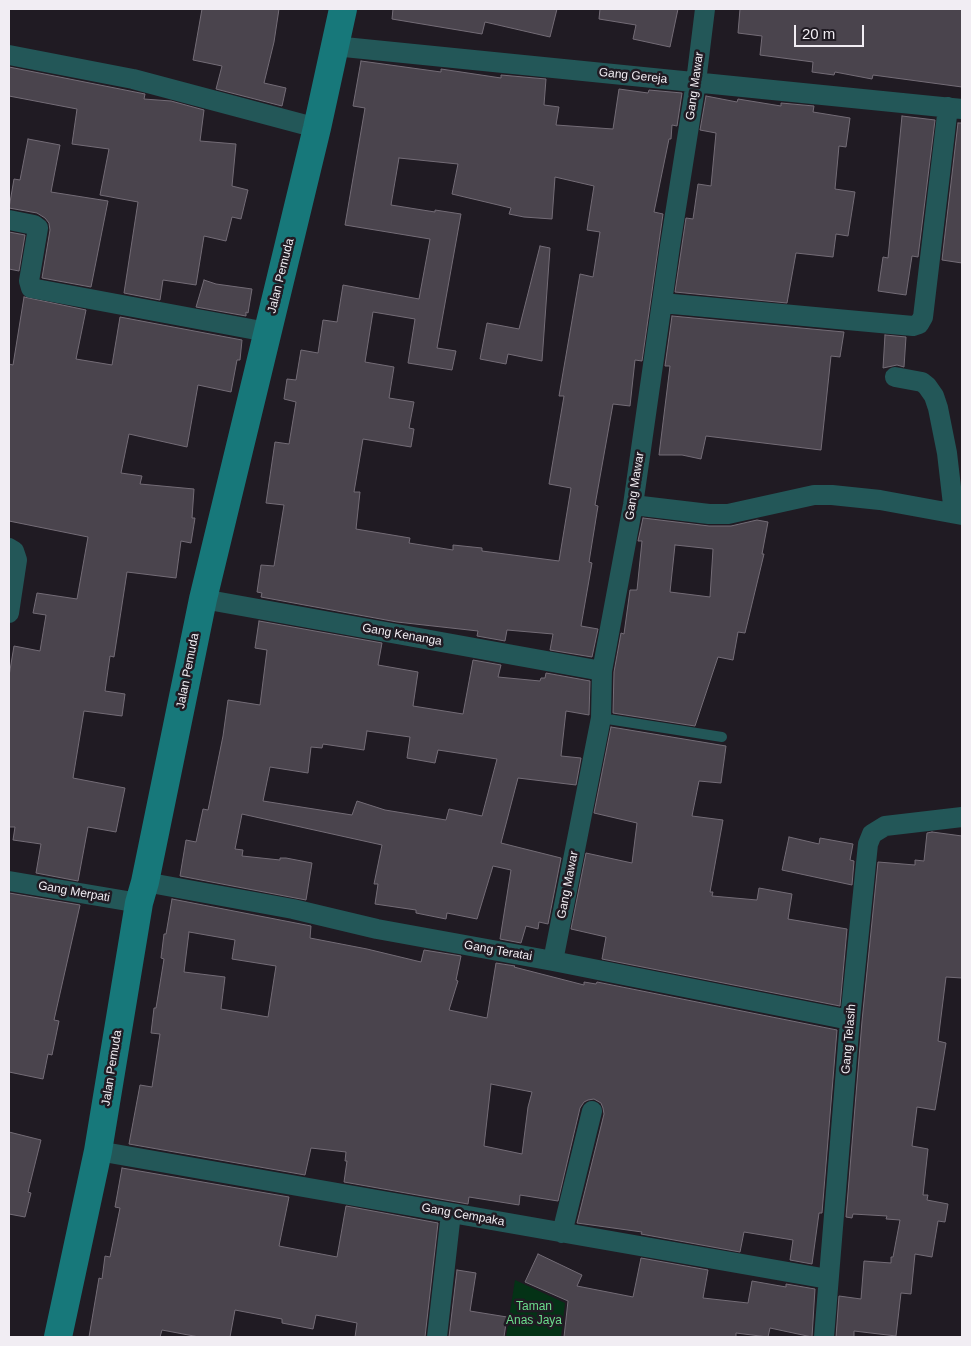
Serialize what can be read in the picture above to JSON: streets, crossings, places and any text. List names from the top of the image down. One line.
{"streets":{"main road":["Jalan Pemuda"],"street":["Gang Gereja","Gang Mawar","Gang Kenanga","Gang Merpati","Gang Teratai","Gang Telasih","Gang Cempaka"]},"crossings":[["Gang Gereja","Gang Mawar"],["Gang Gereja","Jalan Pemuda"],["Gang Mawar","Gang Kenanga"],["Gang Mawar","Gang Teratai"],["Jalan Pemuda","Gang Kenanga"],["Jalan Pemuda","Gang Merpati"],["Jalan Pemuda","Gang Teratai"],["Jalan Pemuda","Gang Cempaka"],["Gang Merpati","Gang Teratai"],["Gang Teratai","Gang Telasih"],["Gang Telasih","Gang Cempaka"]],"parks":["Taman Anas Jaya"],"scale_bar":"20 m"}
